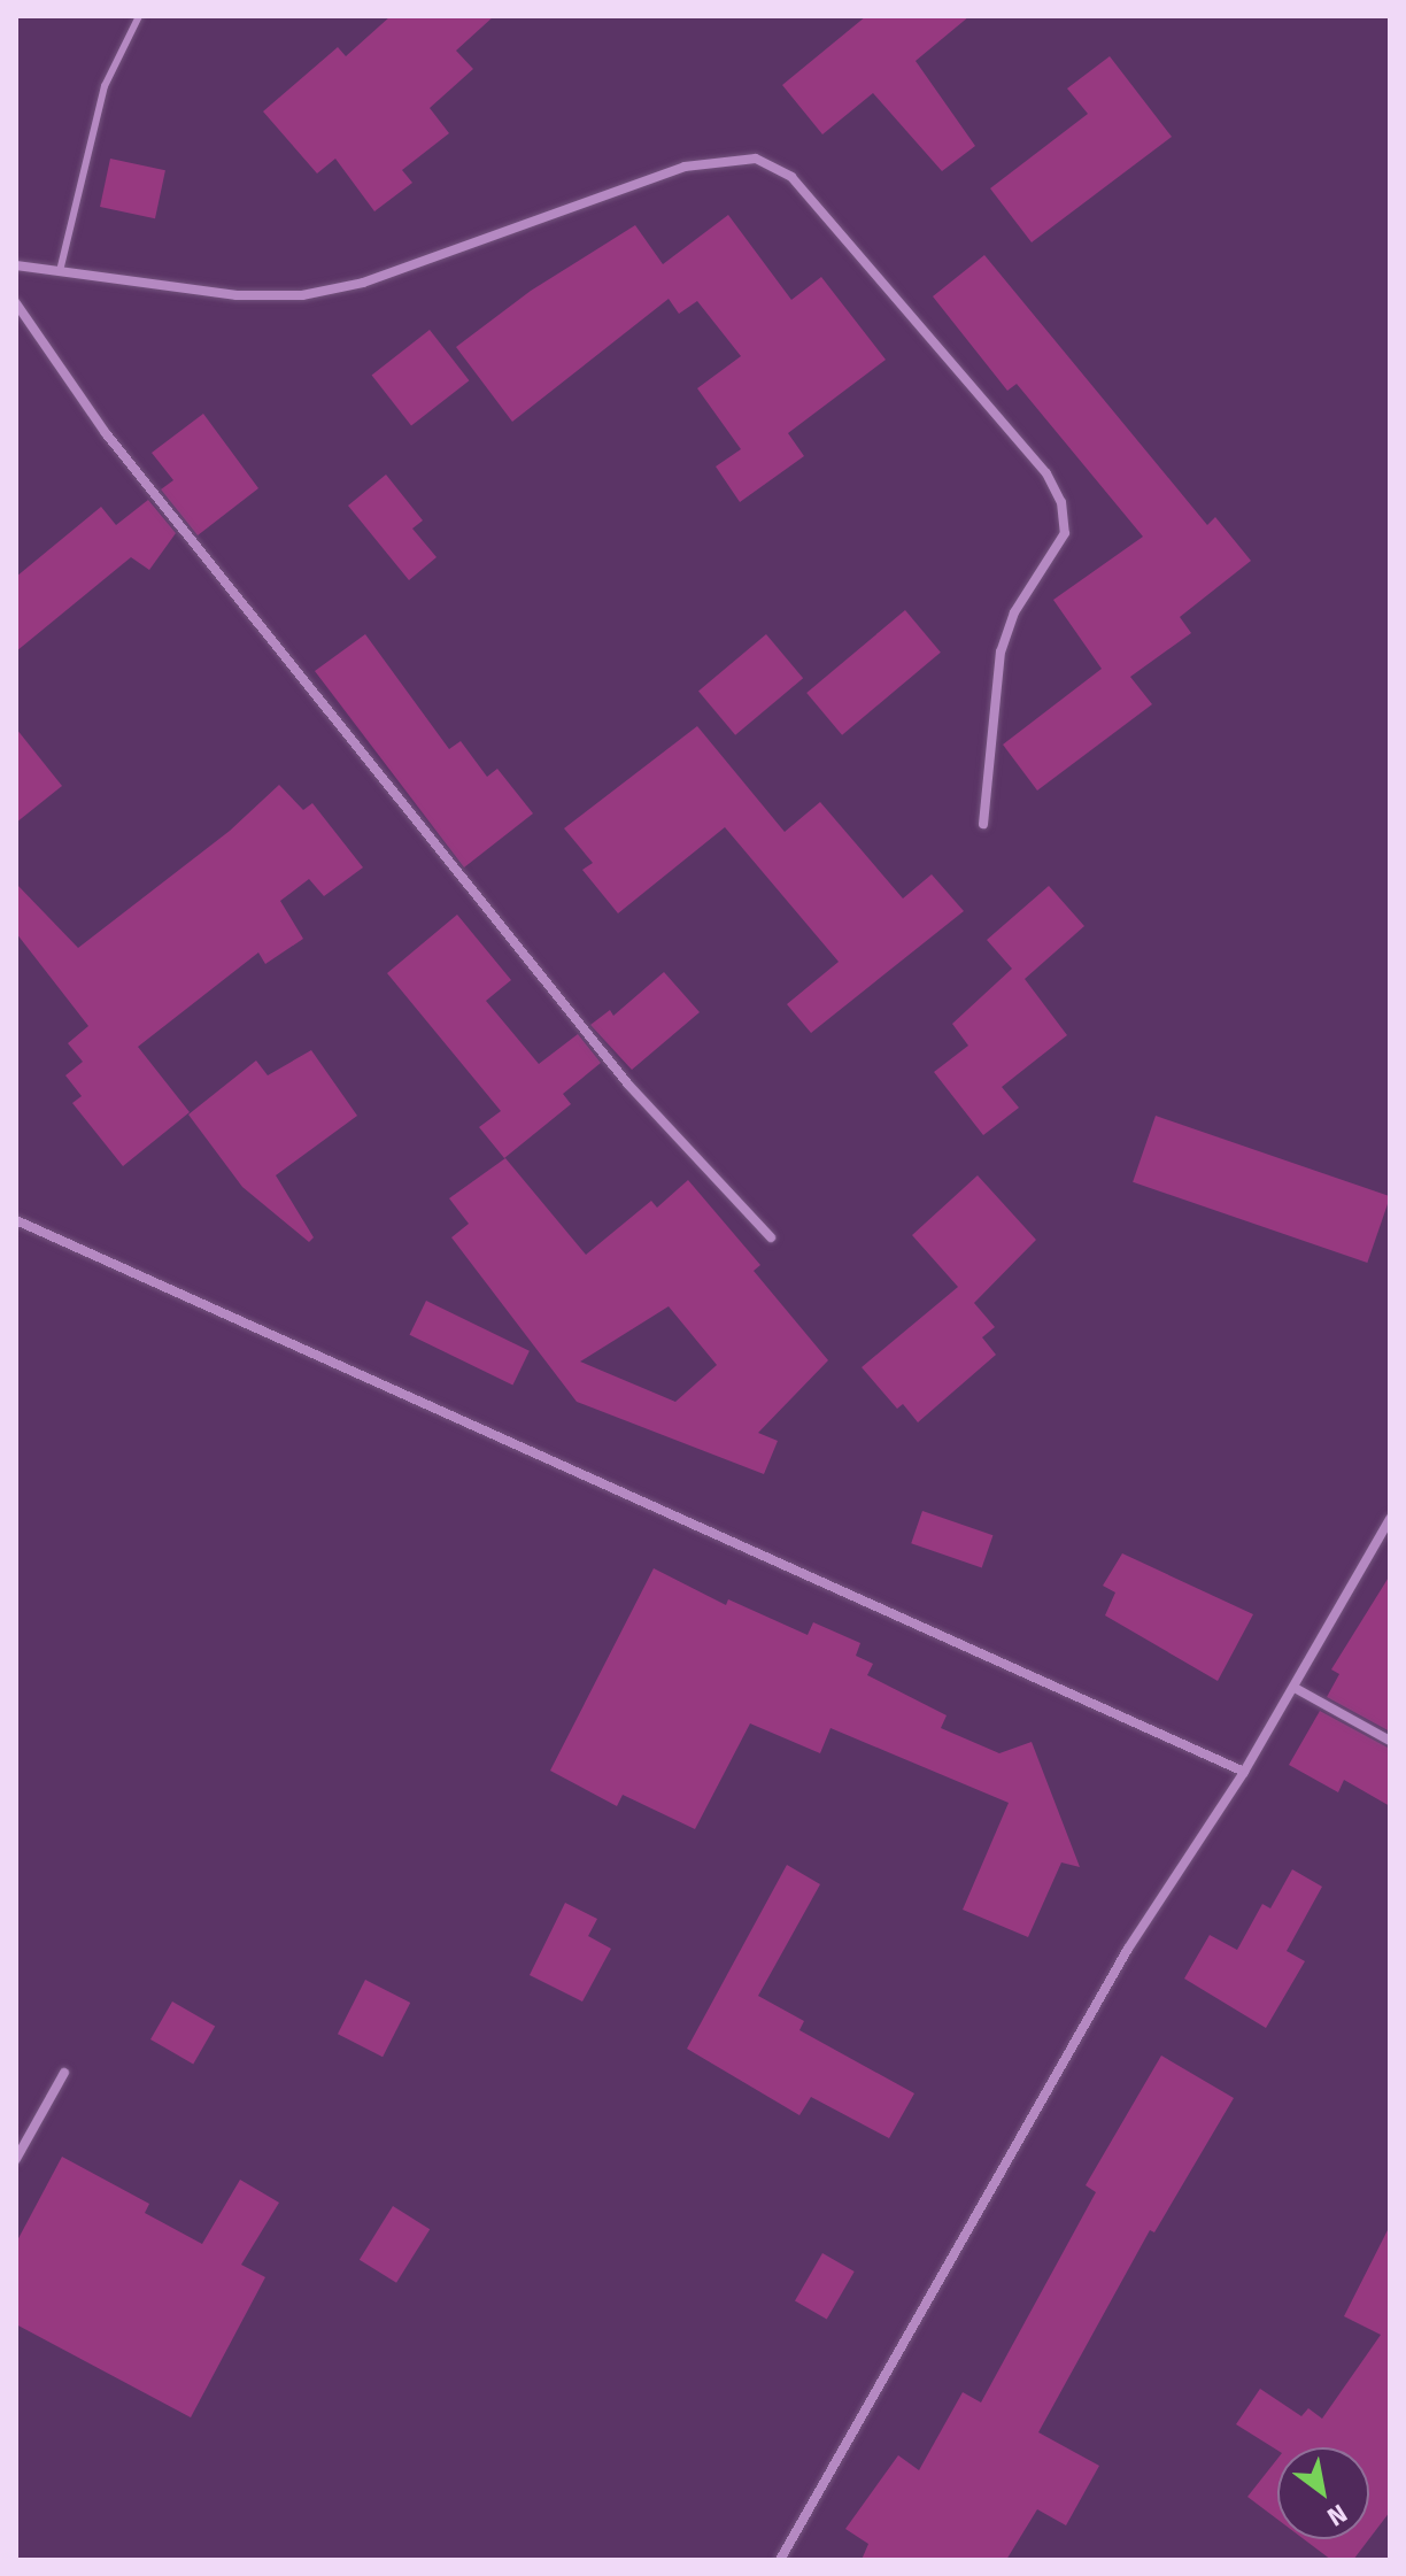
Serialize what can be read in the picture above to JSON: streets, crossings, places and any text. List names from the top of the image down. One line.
{"north":"bottom right"}
